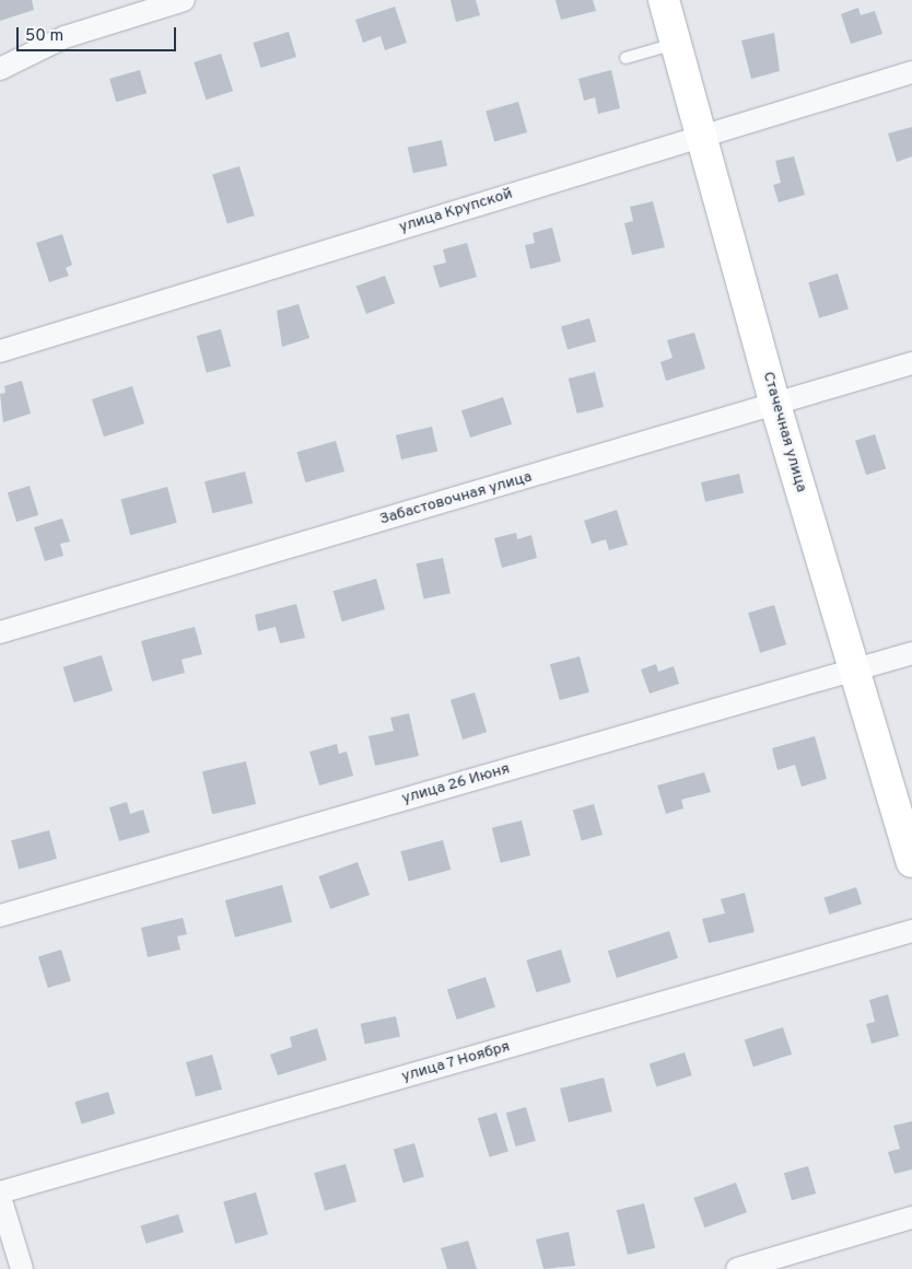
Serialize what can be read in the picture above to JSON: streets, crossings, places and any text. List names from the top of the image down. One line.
{"streets":{"street":["улица Крупской","Стачечная улица","Забастовочная улица","улица 26 Июня","улица 7 Ноября"]},"crossings":[["улица Крупской","Стачечная улица"],["Стачечная улица","Забастовочная улица"],["Стачечная улица","улица 26 Июня"]],"scale_bar":"50 m"}
